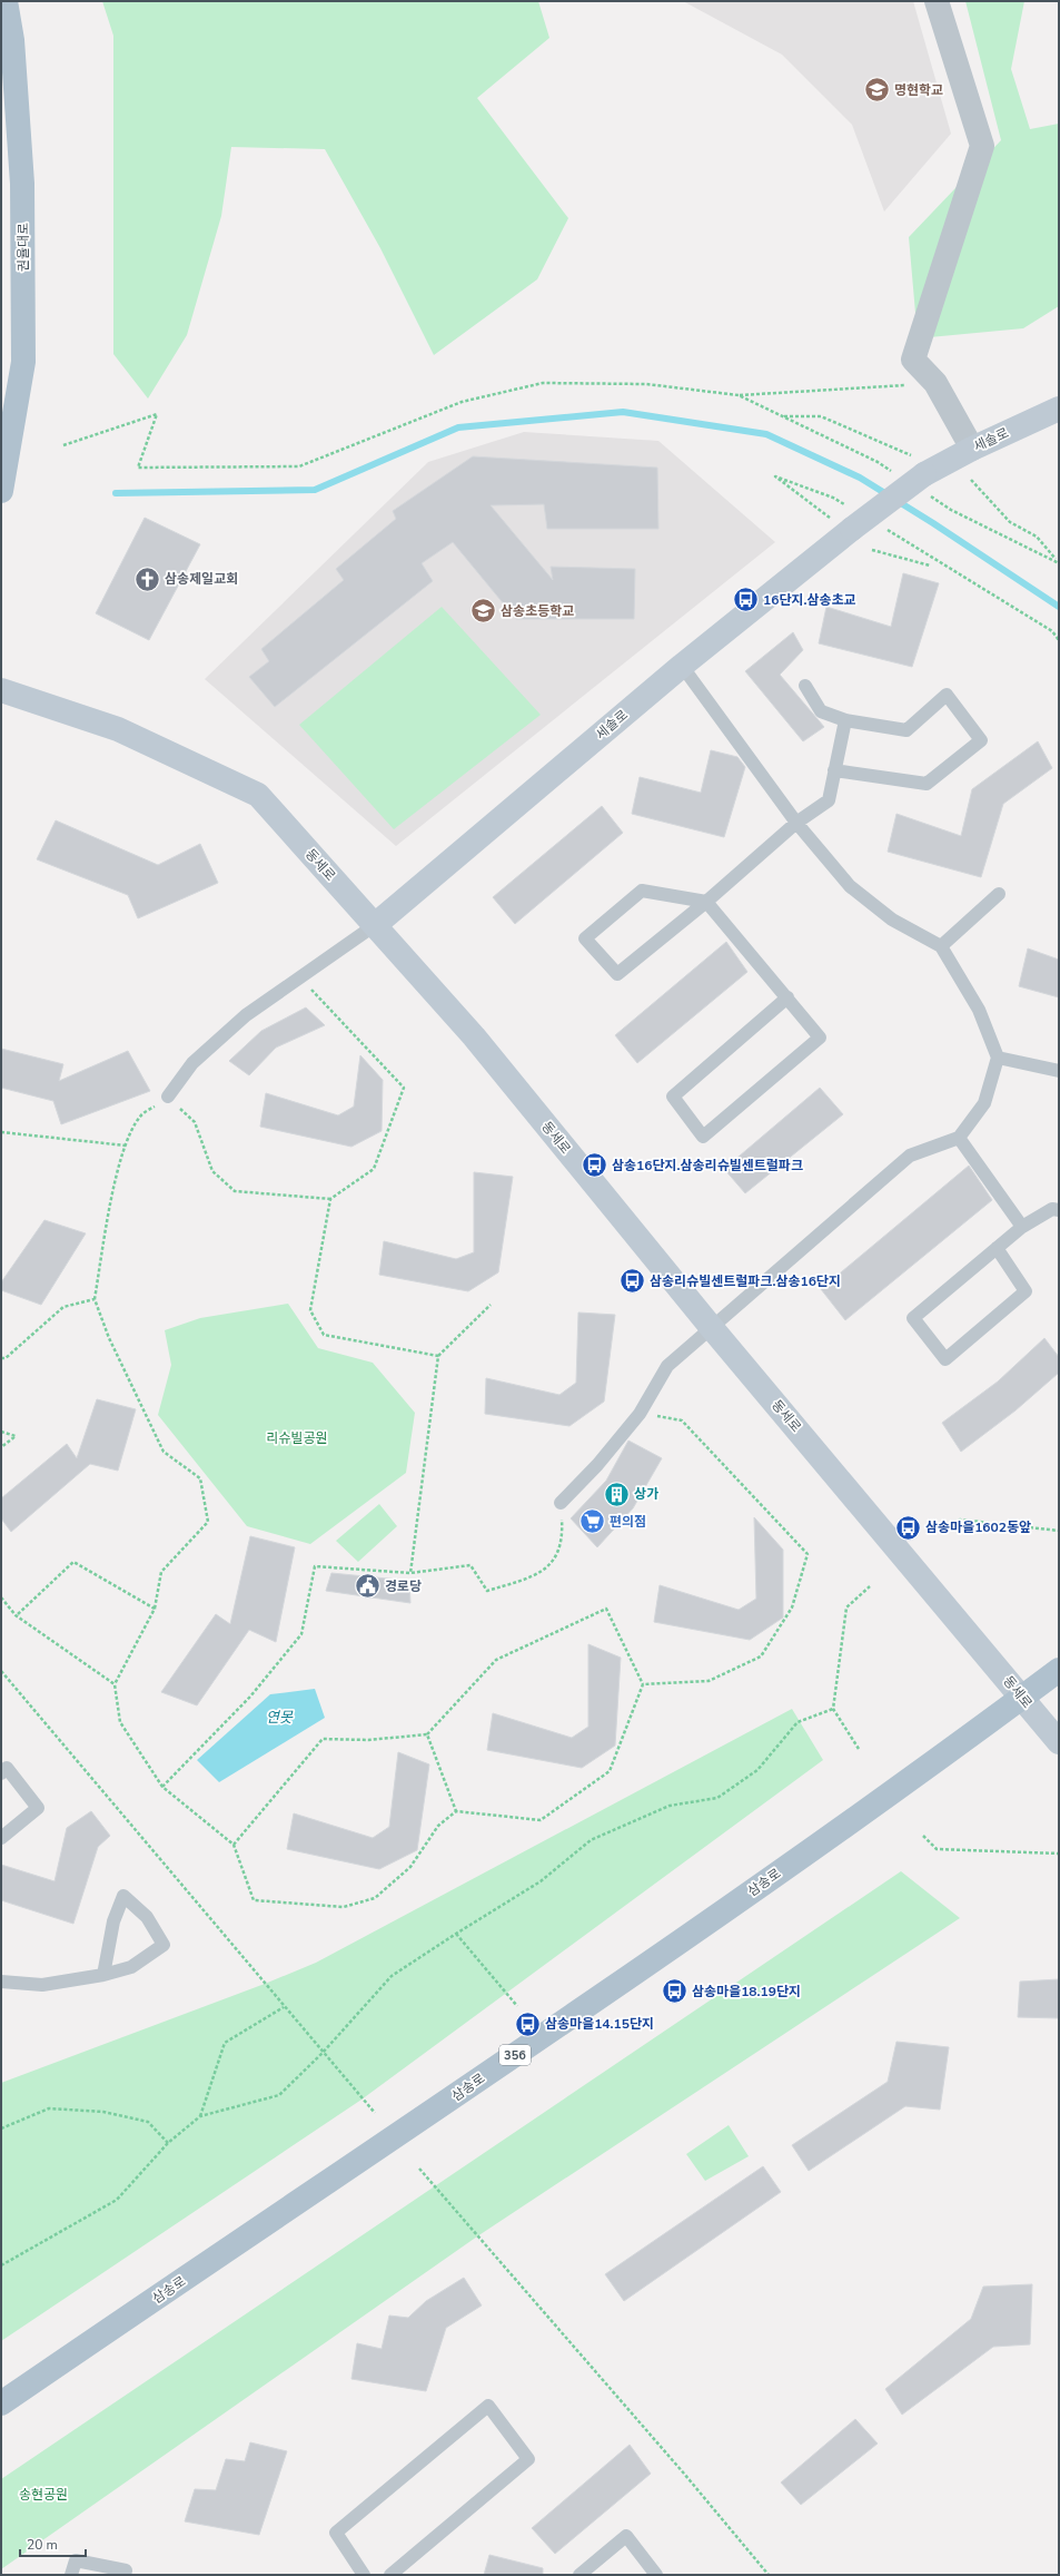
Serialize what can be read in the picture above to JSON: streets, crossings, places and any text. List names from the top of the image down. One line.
{"streets":{"main road":["권율대로","세솔로","동세로","삼송로","356"]},"crossings":[["세솔로","동세로"],["동세로","삼송로"]],"water":["연못"],"parks":["리슈빌공원","송현공원"],"places":{"school or university":["명현학교","삼송초등학교"],"church":["삼송제일교회"],"bus stop":["16단지.삼송초교","삼송16단지.삼송리슈빌센트럴파크","삼송리슈빌센트럴파크.삼송16단지","삼송마을1602동앞","삼송마을18.19단지","삼송마을14.15단지"],"building":["상가"],"supermarket":["편의점"],"public building":["경로당"]},"scale_bar":"20 m"}
